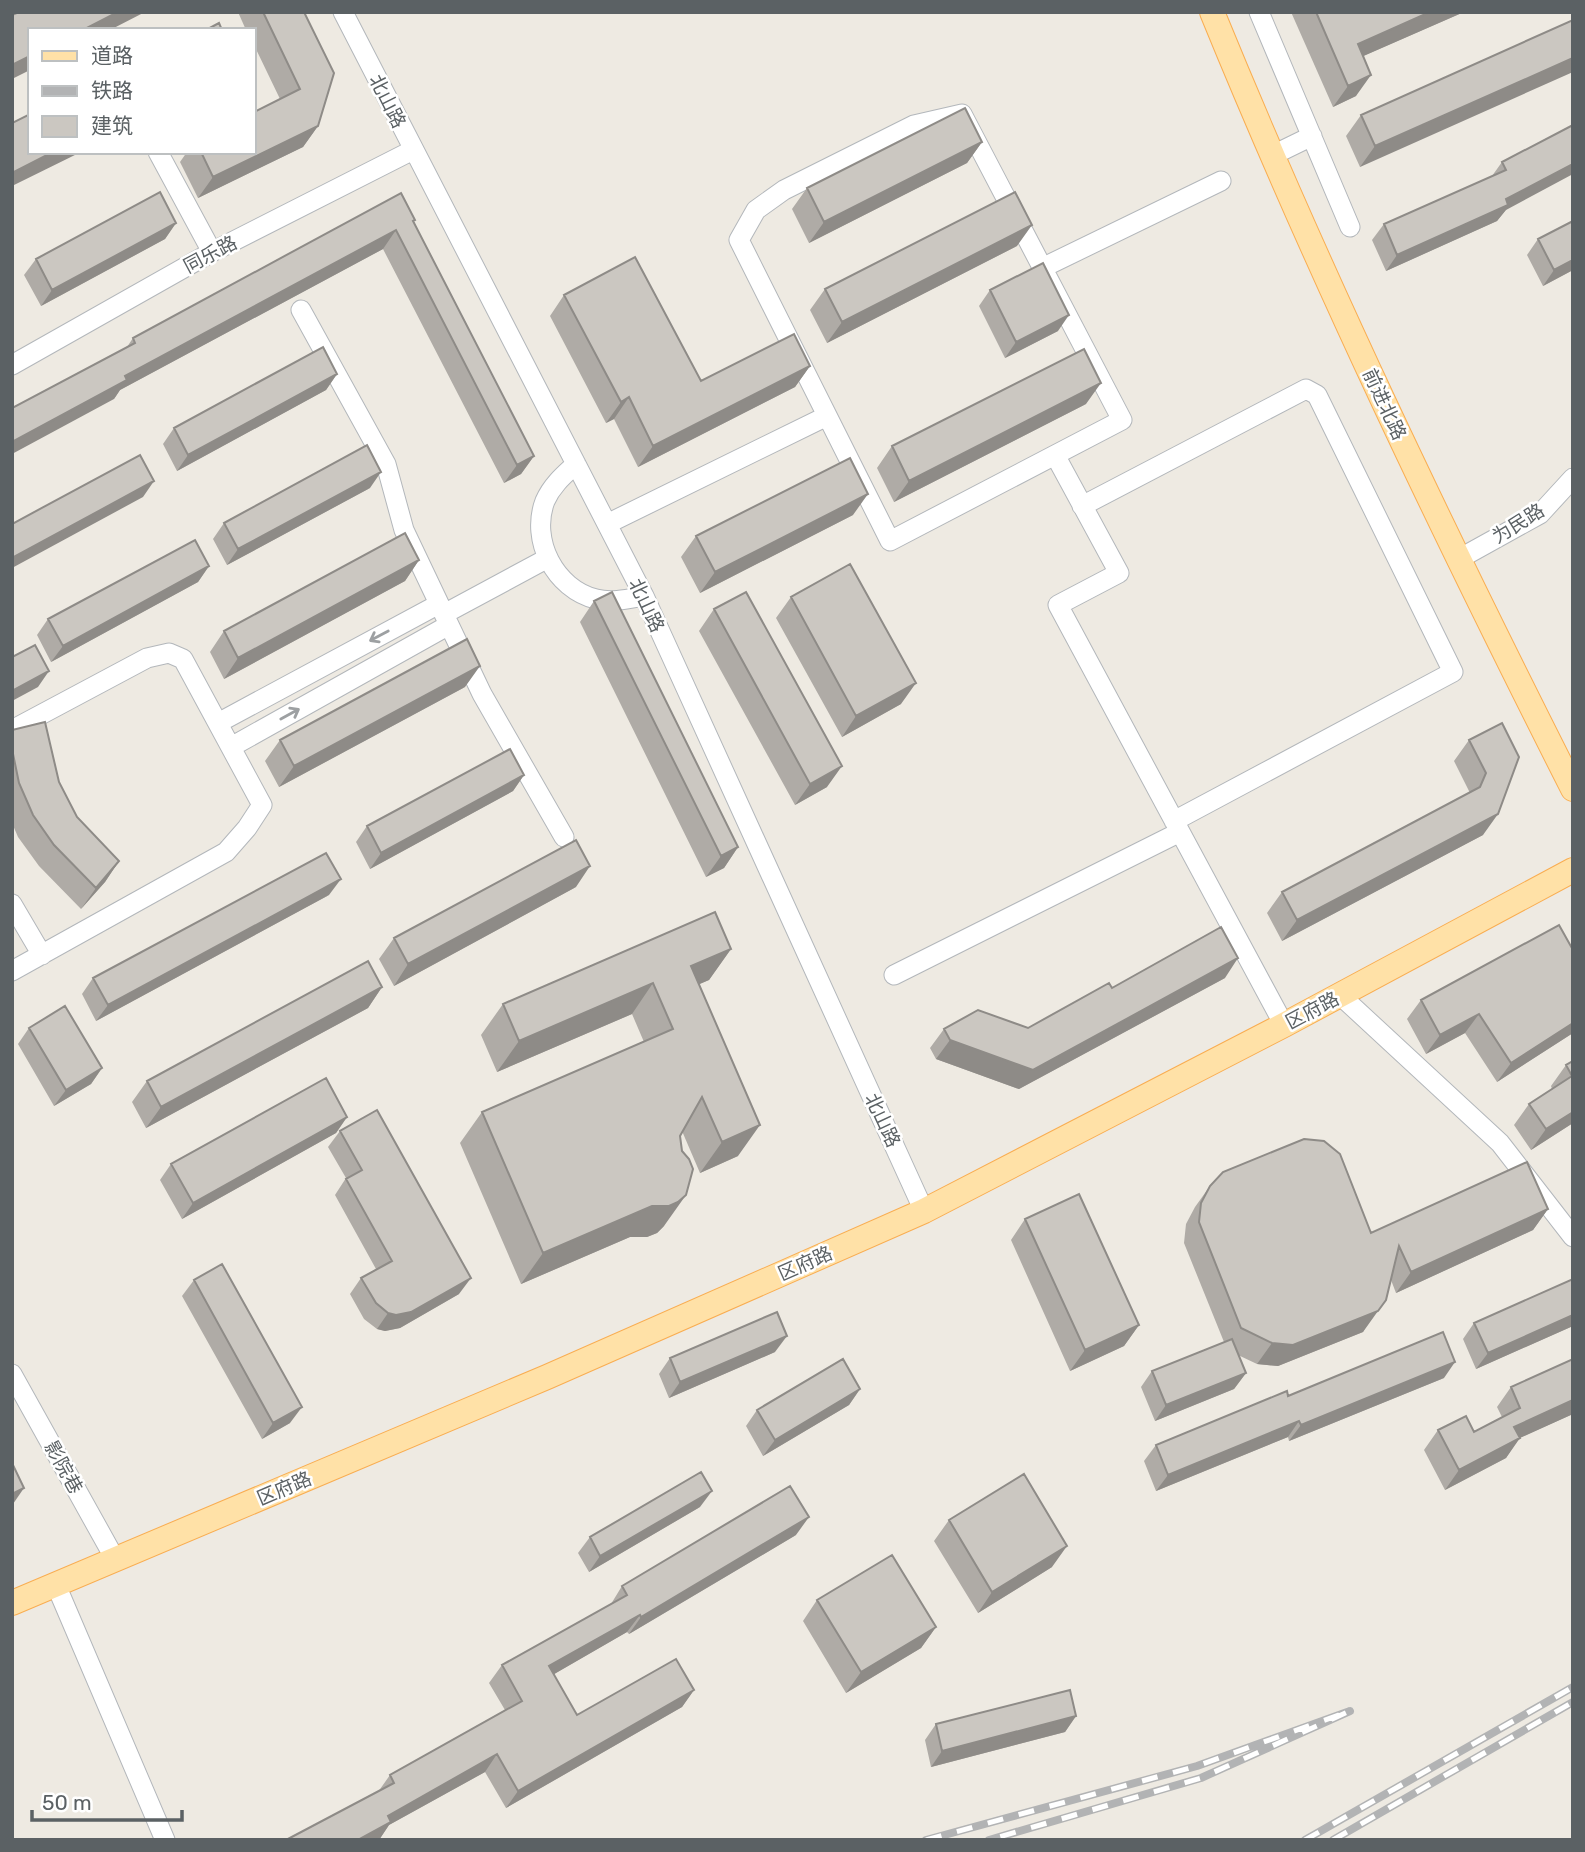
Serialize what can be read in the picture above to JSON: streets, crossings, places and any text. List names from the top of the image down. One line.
{"streets":{"main road":["前进北路","区府路"],"street":["北山路","同乐路","为民路","影院巷"]},"crossings":[["北山路","同乐路"],["北山路","区府路"],["前进北路","为民路"],["区府路","影院巷"]],"legend":["道路","铁路","建筑"],"scale_bar":"50 m"}
